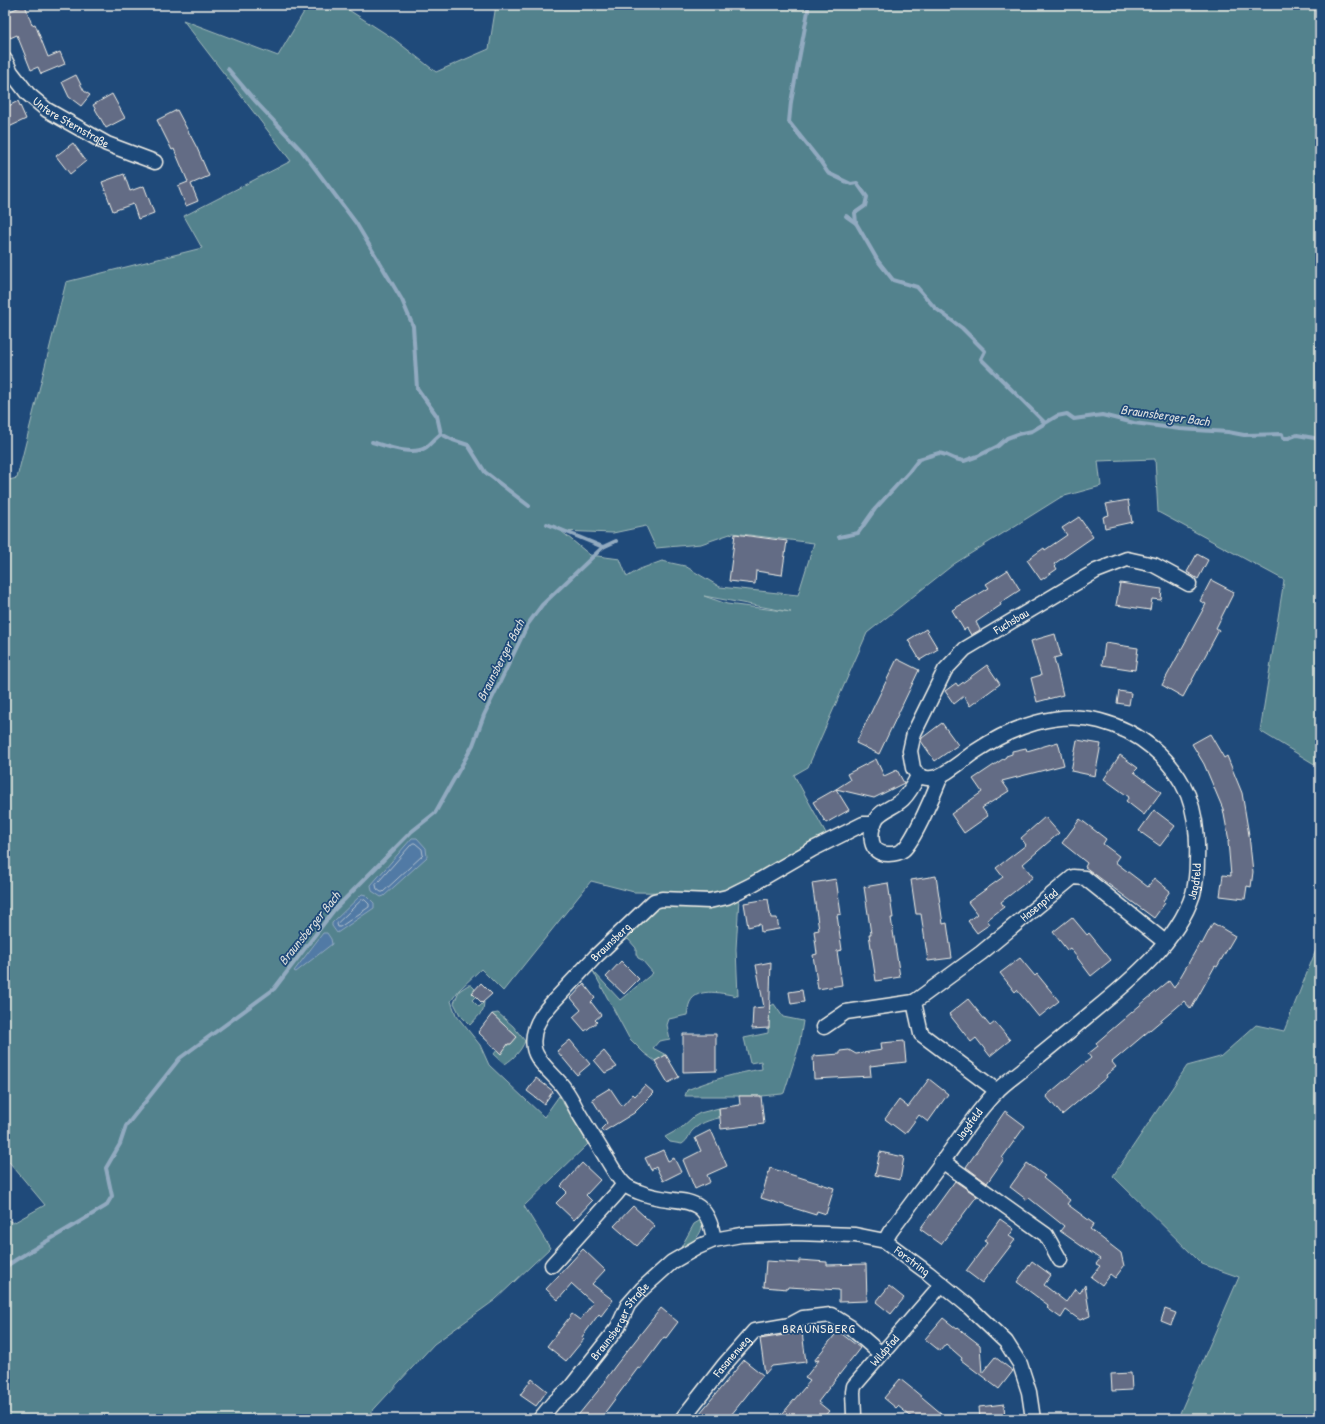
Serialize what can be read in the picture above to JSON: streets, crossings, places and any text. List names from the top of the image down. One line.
{"streets":{"street":["Untere Sternstraße","Fuchsbau","Jagdfeld","Hasenpfad","Braunsberg","Forstring","Braunsberger Straße","Wildpfad","Fasanenweg"]},"crossings":[["Jagdfeld","Hasenpfad"],["Jagdfeld","Forstring"],["Braunsberg","Forstring"],["Braunsberg","Braunsberger Straße"],["Forstring","Braunsberger Straße"],["Forstring","Wildpfad"],["Wildpfad","Fasanenweg"]],"districts":["BRAUNSBERG"],"water":["Braunsberger Bach"]}
